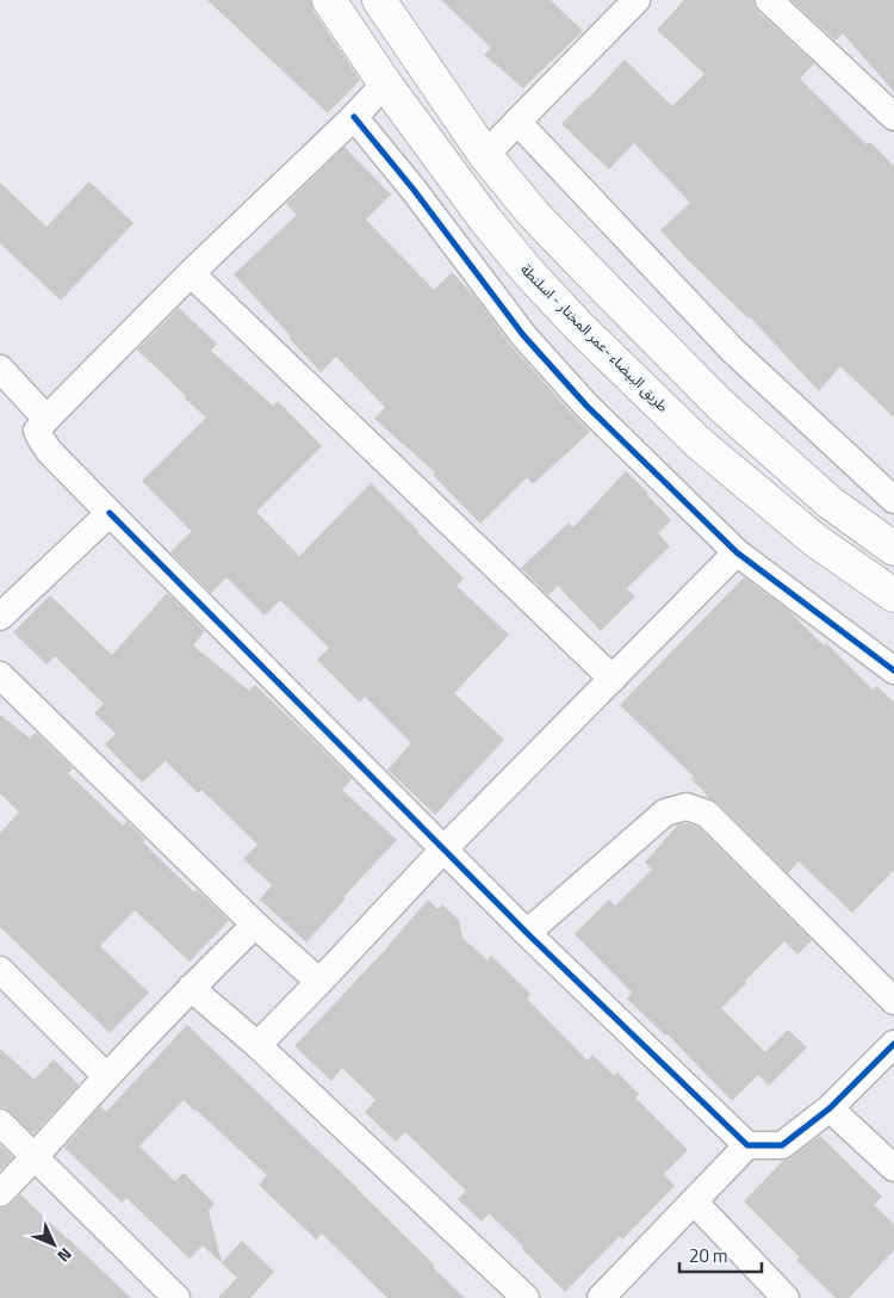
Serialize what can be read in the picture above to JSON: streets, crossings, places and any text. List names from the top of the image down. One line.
{"streets":{"main road":["طريق البيضاء -عمر المختار - اسلنطة"]},"scale_bar":"20 m","north":"bottom right"}
